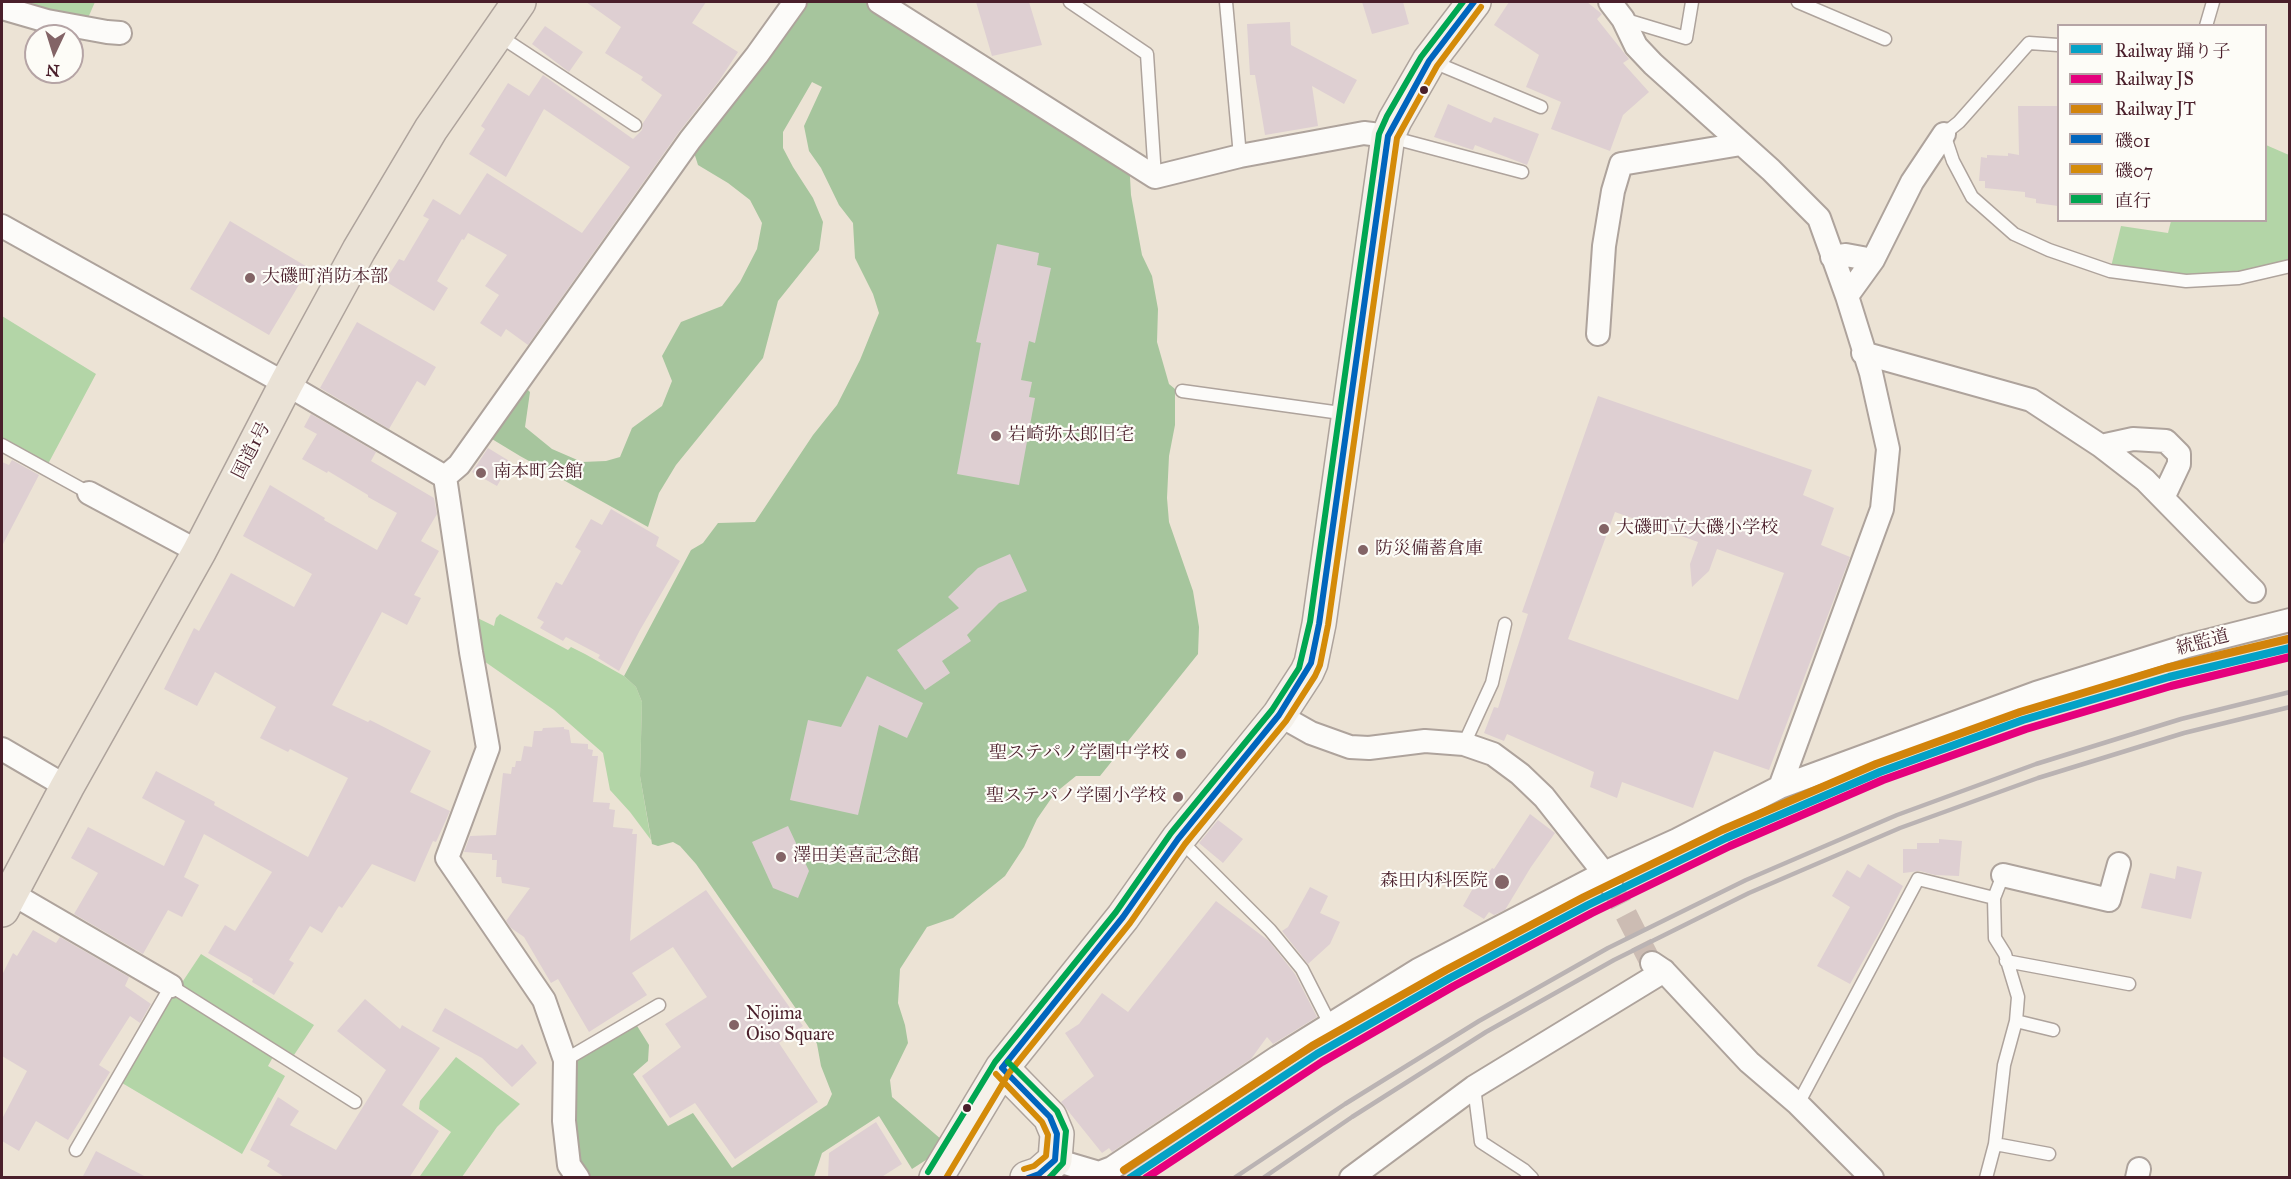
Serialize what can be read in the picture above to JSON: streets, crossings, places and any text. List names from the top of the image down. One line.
{"streets":{"highway":["国道1号"],"street":["統監道"]},"places":["大磯町消防本部","岩崎弥太郎旧宅","南本町会館","大磯町立大磯小学校","防災備蓄倉庫","聖ステパノ学園中学校","聖ステパノ学園小学校","澤田美喜記念館","森田内科医院","Nojima Oiso Square"],"lines":["transit line 磯01","transit line 直行","transit line 磯07","rail line JT","rail line 踊り子","rail line JS"],"legend":["Railway 踊り子","Railway JS","Railway JT","磯01","磯07","直行"],"north":"bottom"}
